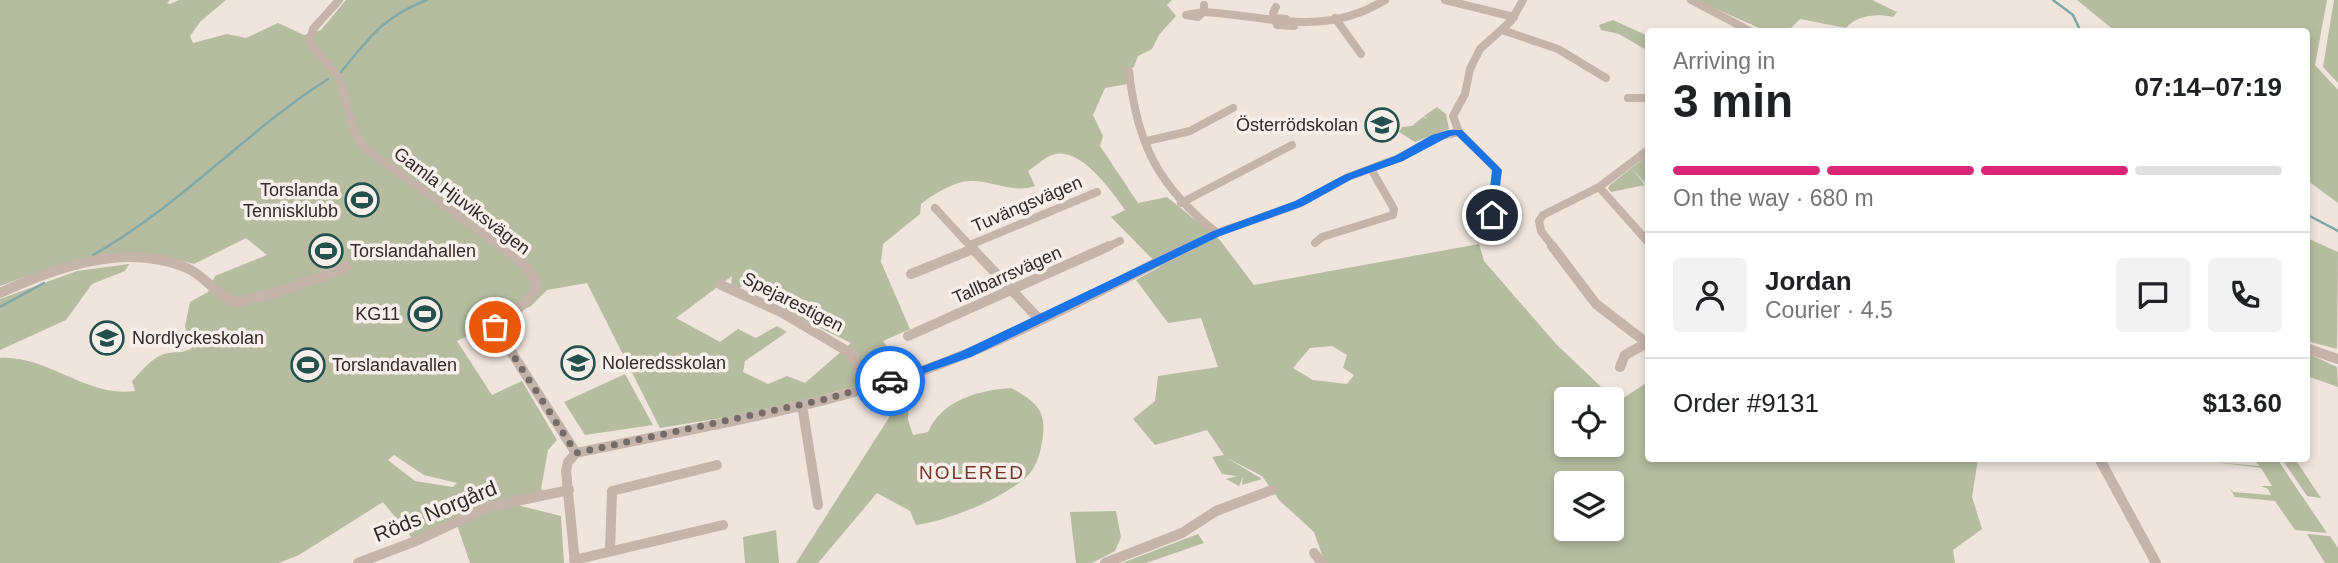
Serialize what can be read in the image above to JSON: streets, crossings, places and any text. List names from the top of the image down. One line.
{"streets":{"street":["Gamla Hjuviksvägen","Tuvängsvägen","Tallbarrsvägen","Spejarestigen","Röds Norgård"]},"districts":["NOLERED"],"places":{"school or university":["Österrödskolan","Nordlyckeskolan","Noleredsskolan"],"sports":["Torslanda Tennisklubb","Torslandahallen","KG11","Torslandavallen"]},"page":{"heading":["3 min","Arriving in","07:14–07:19"],"panel":["Jordan","Courier · 4.5","Order #9131","$13.60"],"bar":"On the way · 680 m"}}
